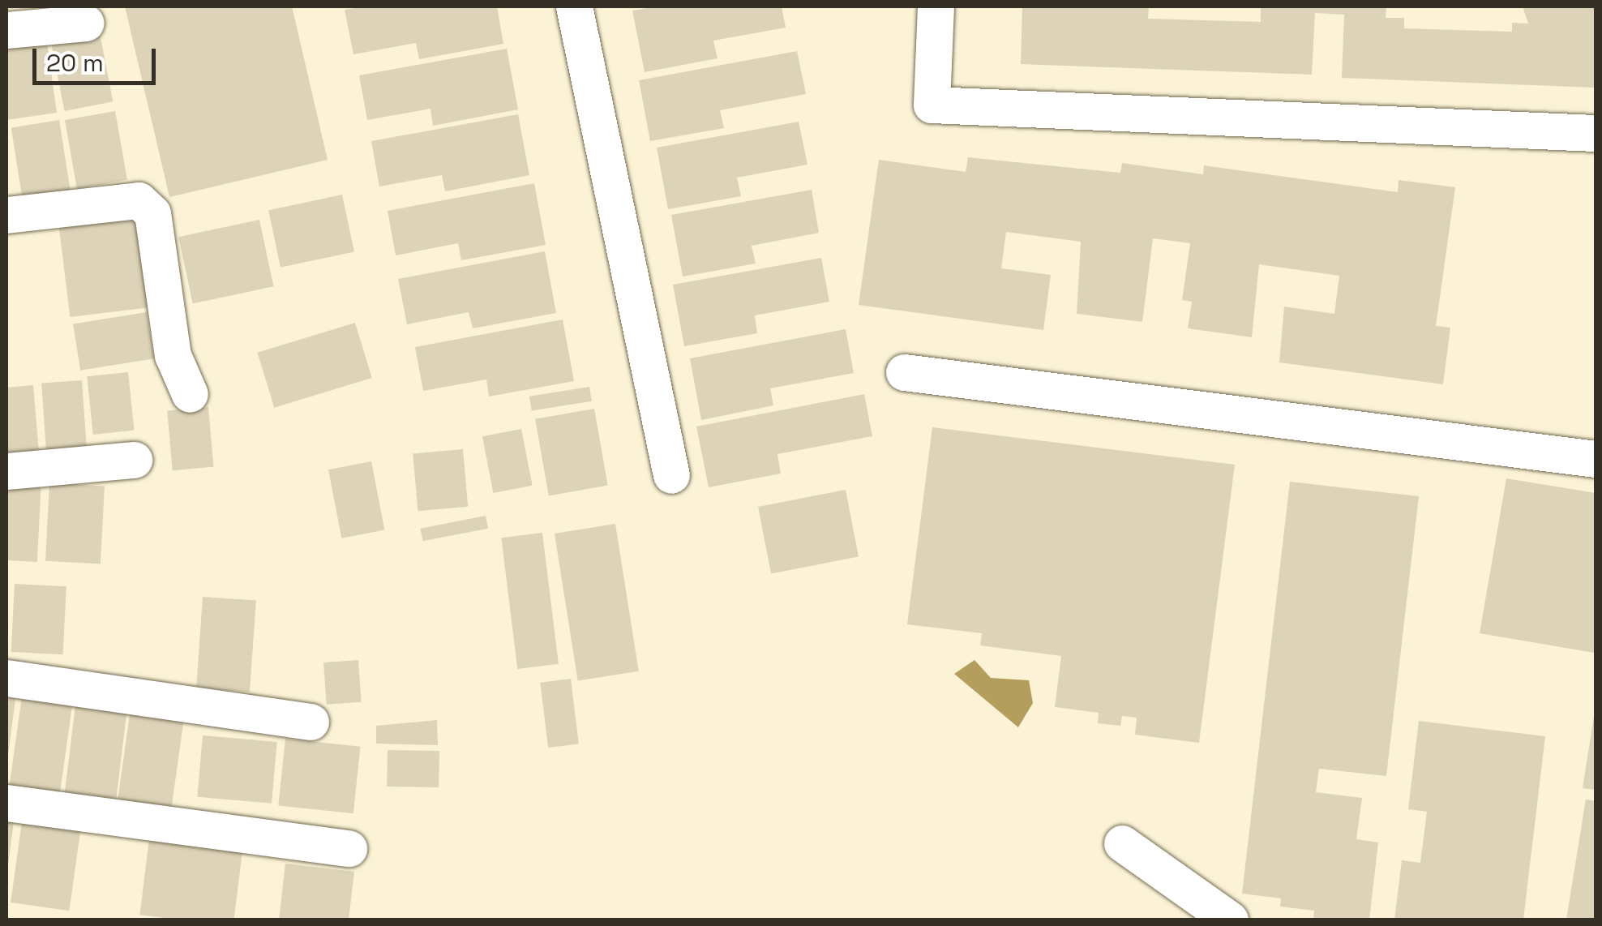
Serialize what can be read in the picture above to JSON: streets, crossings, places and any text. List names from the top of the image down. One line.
{"scale_bar":"20 m"}
